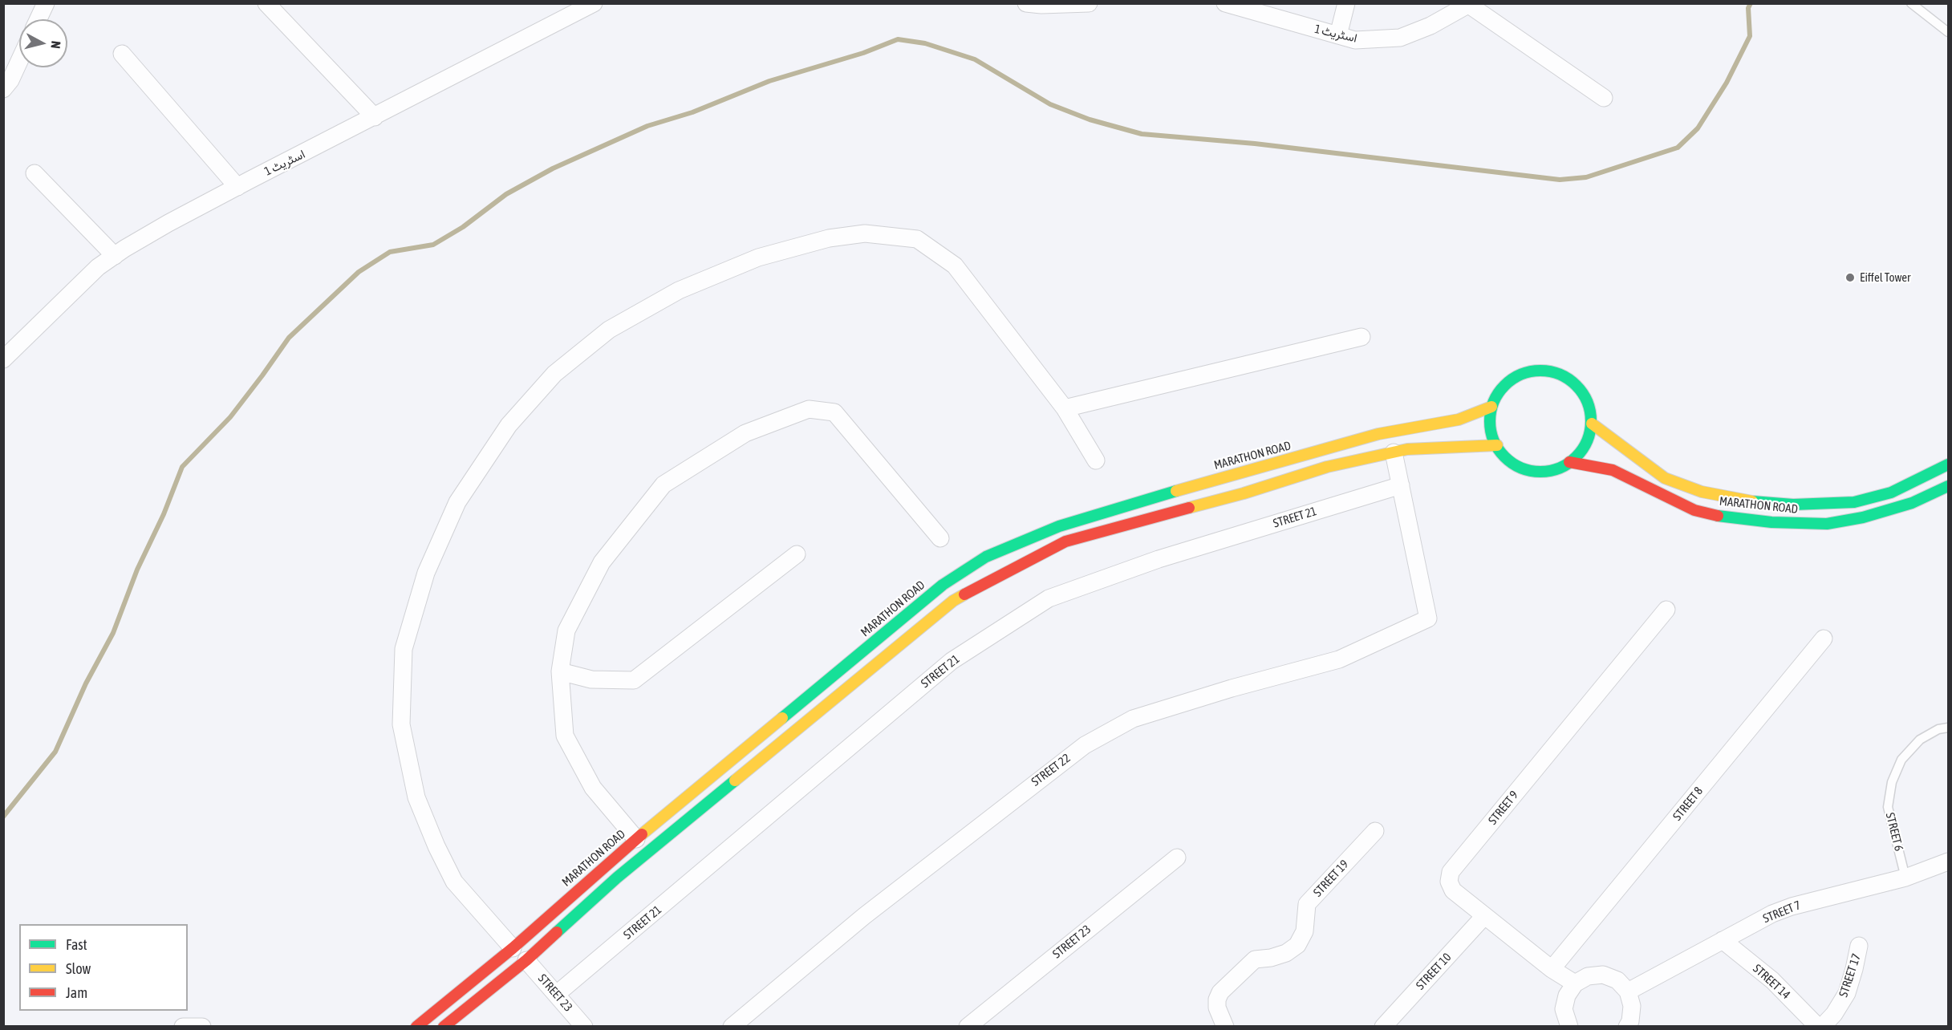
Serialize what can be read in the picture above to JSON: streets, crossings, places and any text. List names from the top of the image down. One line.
{"streets":{"main road":["MARATHON ROAD"],"street":["اسٹریٹ 1","STREET 21","STREET 22","STREET 8","STREET 9","STREET 19","STREET 7","STREET 23","STREET 10","STREET 17","STREET 14"],"lane":["STREET 6"]},"crossings":[["STREET 21","STREET 22"],["STREET 21","STREET 23"],["STREET 8","STREET 9"],["STREET 9","STREET 10"],["STREET 6","STREET 7"],["STREET 7","STREET 14"]],"places":["Eiffel Tower"],"legend":["Fast","Slow","Jam"],"north":"right"}
